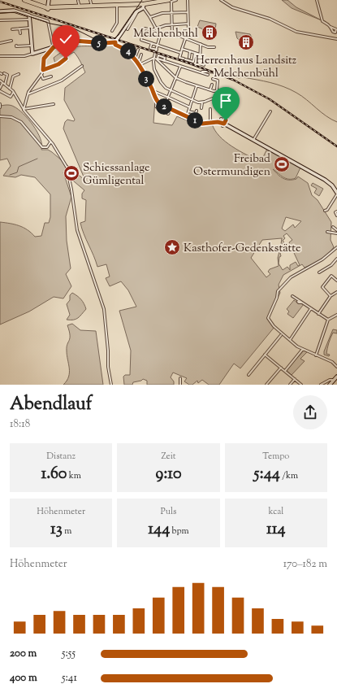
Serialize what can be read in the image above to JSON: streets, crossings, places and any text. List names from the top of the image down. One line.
{"places":{"building":["Melchenbühl","Herrenhaus Landsitz Melchenbühl"],"sports":["Freibad Ostermundigen","Schiessanlage Gümligental"],"place":["Kasthofer-Gedenkstätte"]},"page":{"pins":["5","4","3","2","1"],"heading":["Abendlauf","18:18"],"stats":[["Distanz","1.60 km"],["Zeit","9:10"],["Tempo","5:44 /km"],["Höhenmeter","13 m"],["Puls","144 bpm"],["kcal","114"]],"chart":["Höhenmeter","170–182 m"],"list":[{"name":"200 m","note":"5:55"},{"name":"400 m","note":"5:41"}]}}
